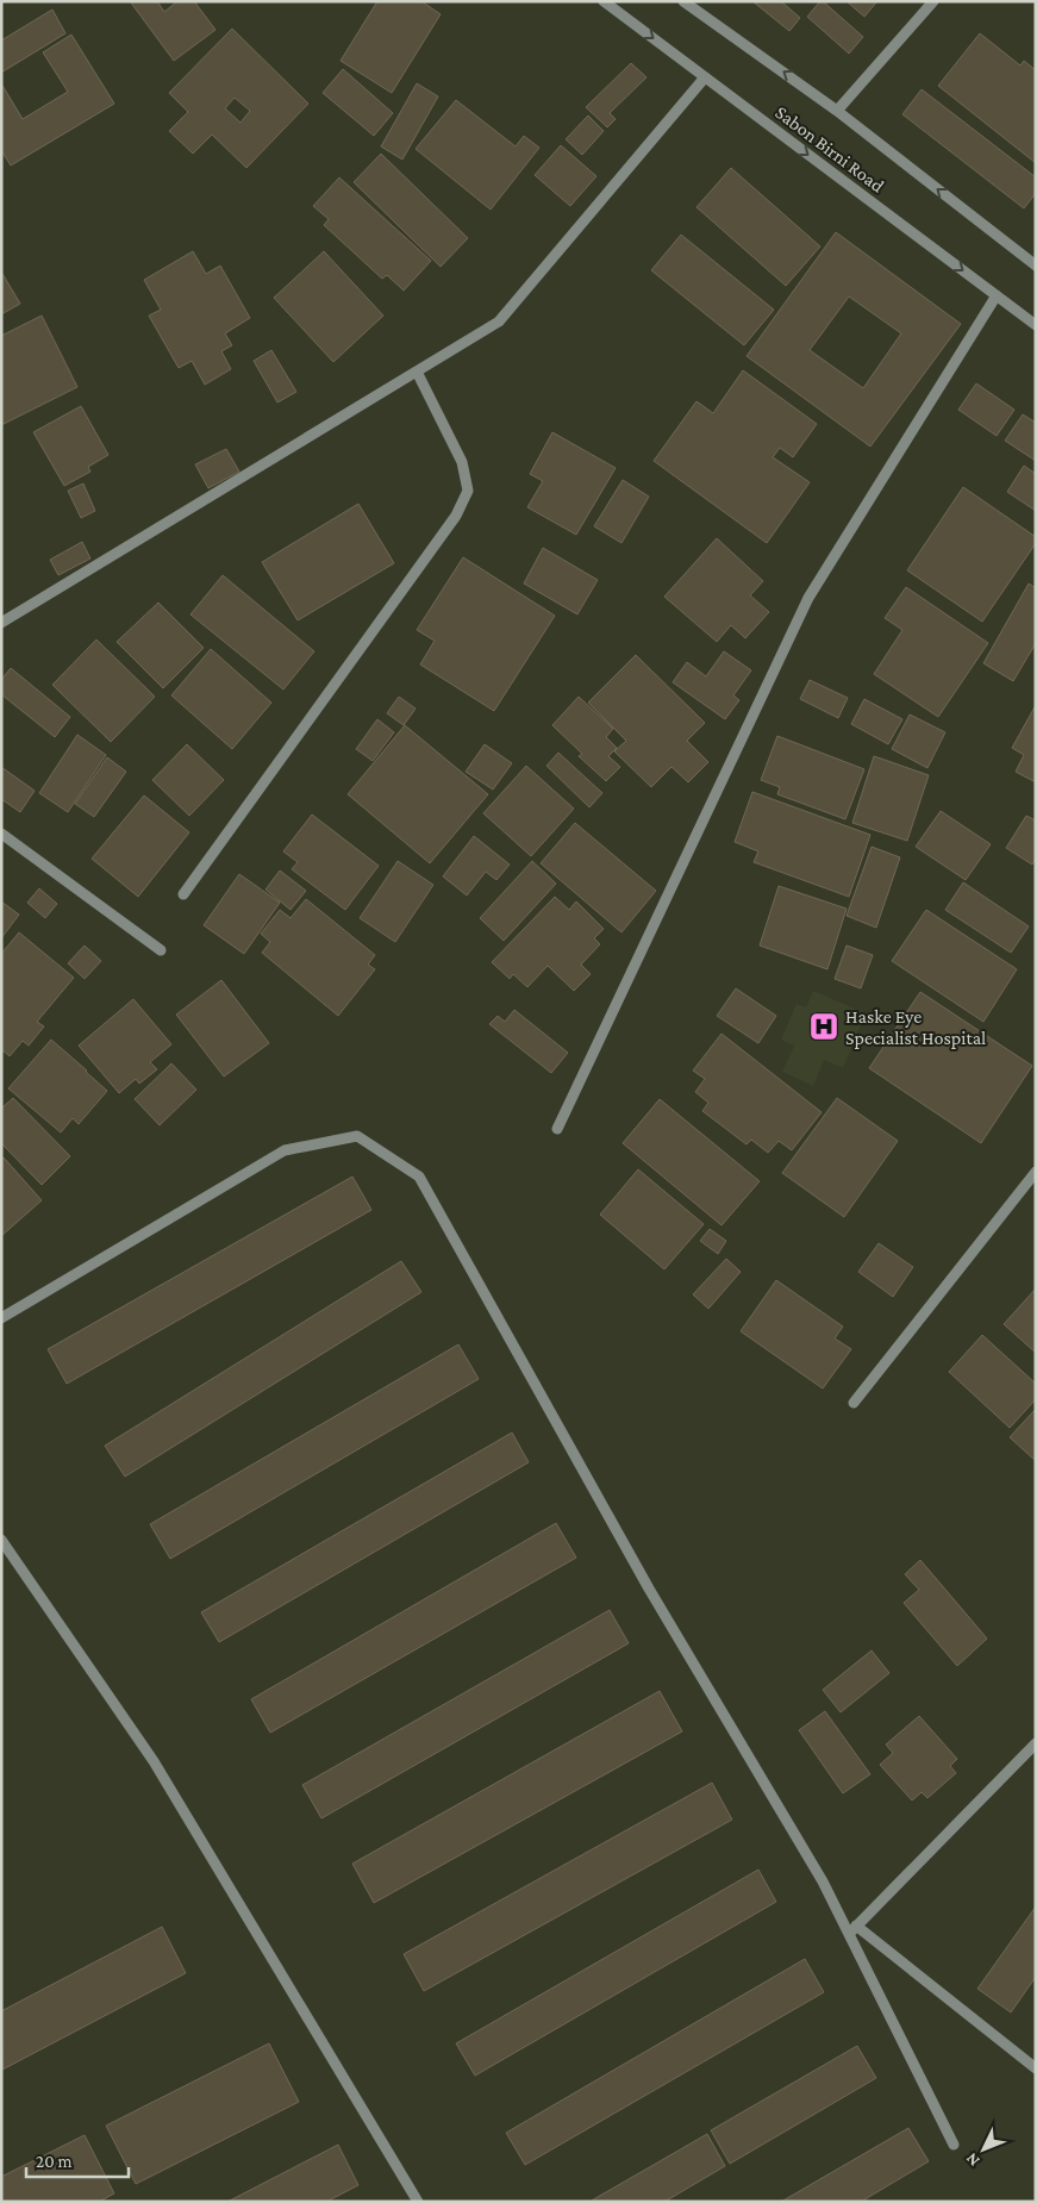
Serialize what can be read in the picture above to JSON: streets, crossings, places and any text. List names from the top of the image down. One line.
{"streets":{"street":["Sabon Birni Road"]},"places":{"hospital":["Haske Eye Specialist Hospital"]},"scale_bar":"20 m","north":"bottom left"}
